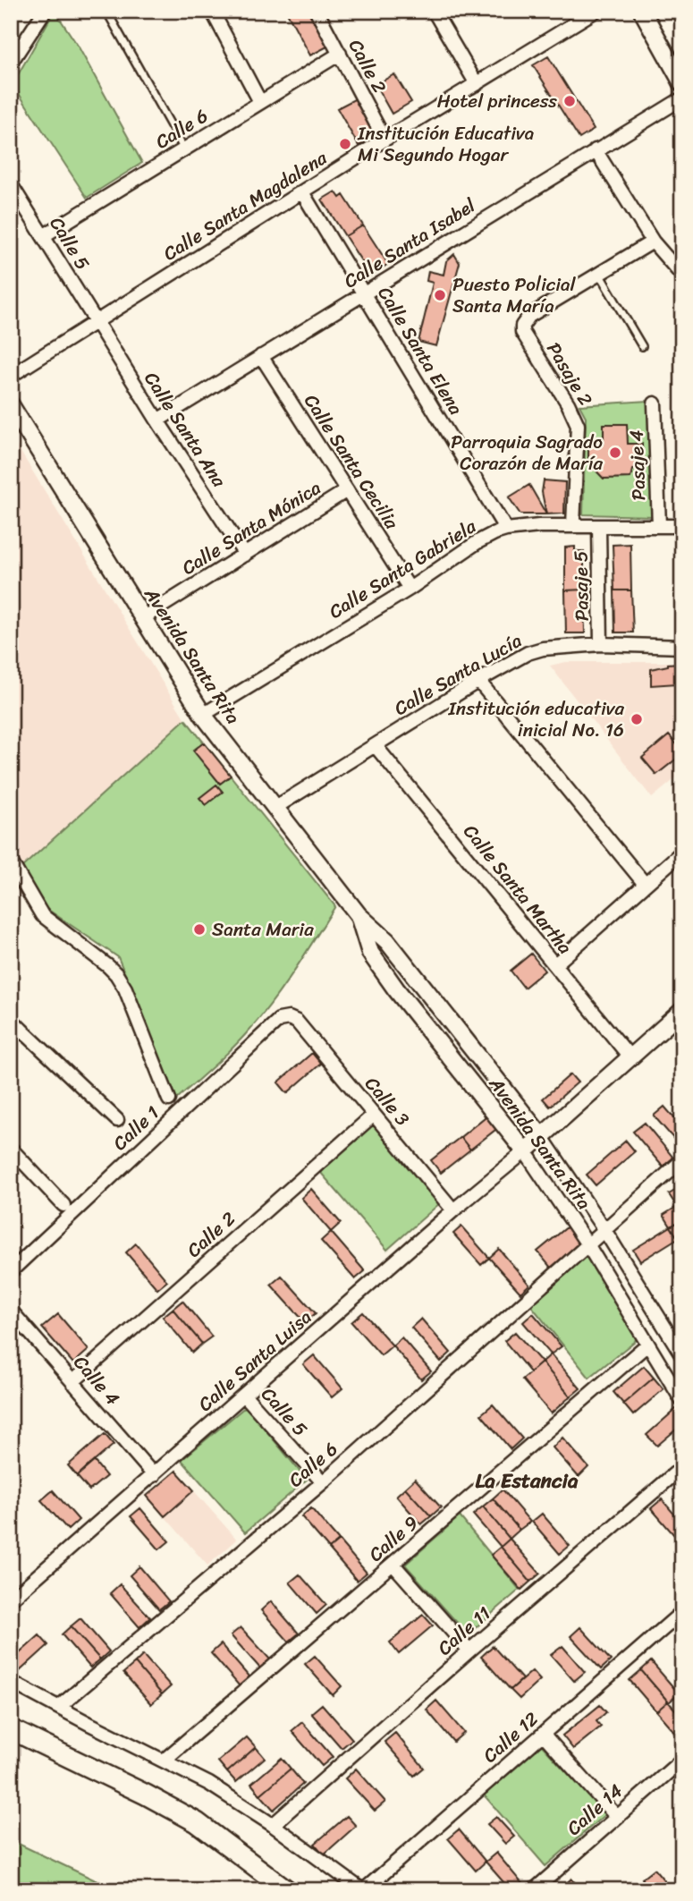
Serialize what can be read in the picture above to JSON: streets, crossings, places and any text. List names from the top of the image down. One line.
{"streets":{"street":["Calle 2","Calle 6","Calle Santa Magdalena","Calle 5","Calle Santa Isabel","Calle Santa Elena","Pasaje 2","Calle Santa Ana","Calle Santa Cecilia","Pasaje 4","Calle Santa Mónica","Calle Santa Gabriela","Pasaje 5","Avenida Santa Rita","Calle Santa Lucía","Calle Santa Martha","Calle 3","Calle 1","Calle Santa Luisa","Calle 4","Calle 9","Calle 11","Calle 12","Calle 14"]},"crossings":[["Calle 2","Calle 6"],["Calle 2","Calle Santa Magdalena"],["Calle 2","Calle 3"],["Calle 2","Calle 4"],["Calle 6","Calle 5"],["Calle 6","Avenida Santa Rita"],["Calle Santa Magdalena","Calle 5"],["Calle Santa Magdalena","Calle Santa Elena"],["Calle Santa Magdalena","Calle Santa Ana"],["Calle 5","Calle Santa Ana"],["Calle 5","Calle Santa Luisa"],["Calle Santa Isabel","Calle Santa Elena"],["Calle Santa Isabel","Calle Santa Ana"],["Calle Santa Isabel","Calle Santa Cecilia"],["Calle Santa Elena","Calle Santa Gabriela"],["Pasaje 2","Calle Santa Gabriela"],["Calle Santa Ana","Calle Santa Mónica"],["Calle Santa Cecilia","Calle Santa Mónica"],["Calle Santa Cecilia","Calle Santa Gabriela"],["Pasaje 4","Calle Santa Gabriela"],["Calle Santa Mónica","Avenida Santa Rita"],["Calle Santa Gabriela","Pasaje 5"],["Calle Santa Gabriela","Avenida Santa Rita"],["Pasaje 5","Calle Santa Lucía"],["Avenida Santa Rita","Calle Santa Lucía"],["Avenida Santa Rita","Calle Santa Luisa"],["Avenida Santa Rita","Calle 9"],["Calle Santa Lucía","Calle Santa Martha"],["Calle 3","Calle 1"],["Calle 3","Calle Santa Luisa"],["Calle Santa Luisa","Calle 4"]],"districts":["La Estancia"],"places":["Hotel princess","Institución Educativa Mi Segundo Hogar","Puesto Policial Santa María","Parroquia Sagrado Corazón de María","Institución educativa inicial No. 16","Santa Maria"]}
